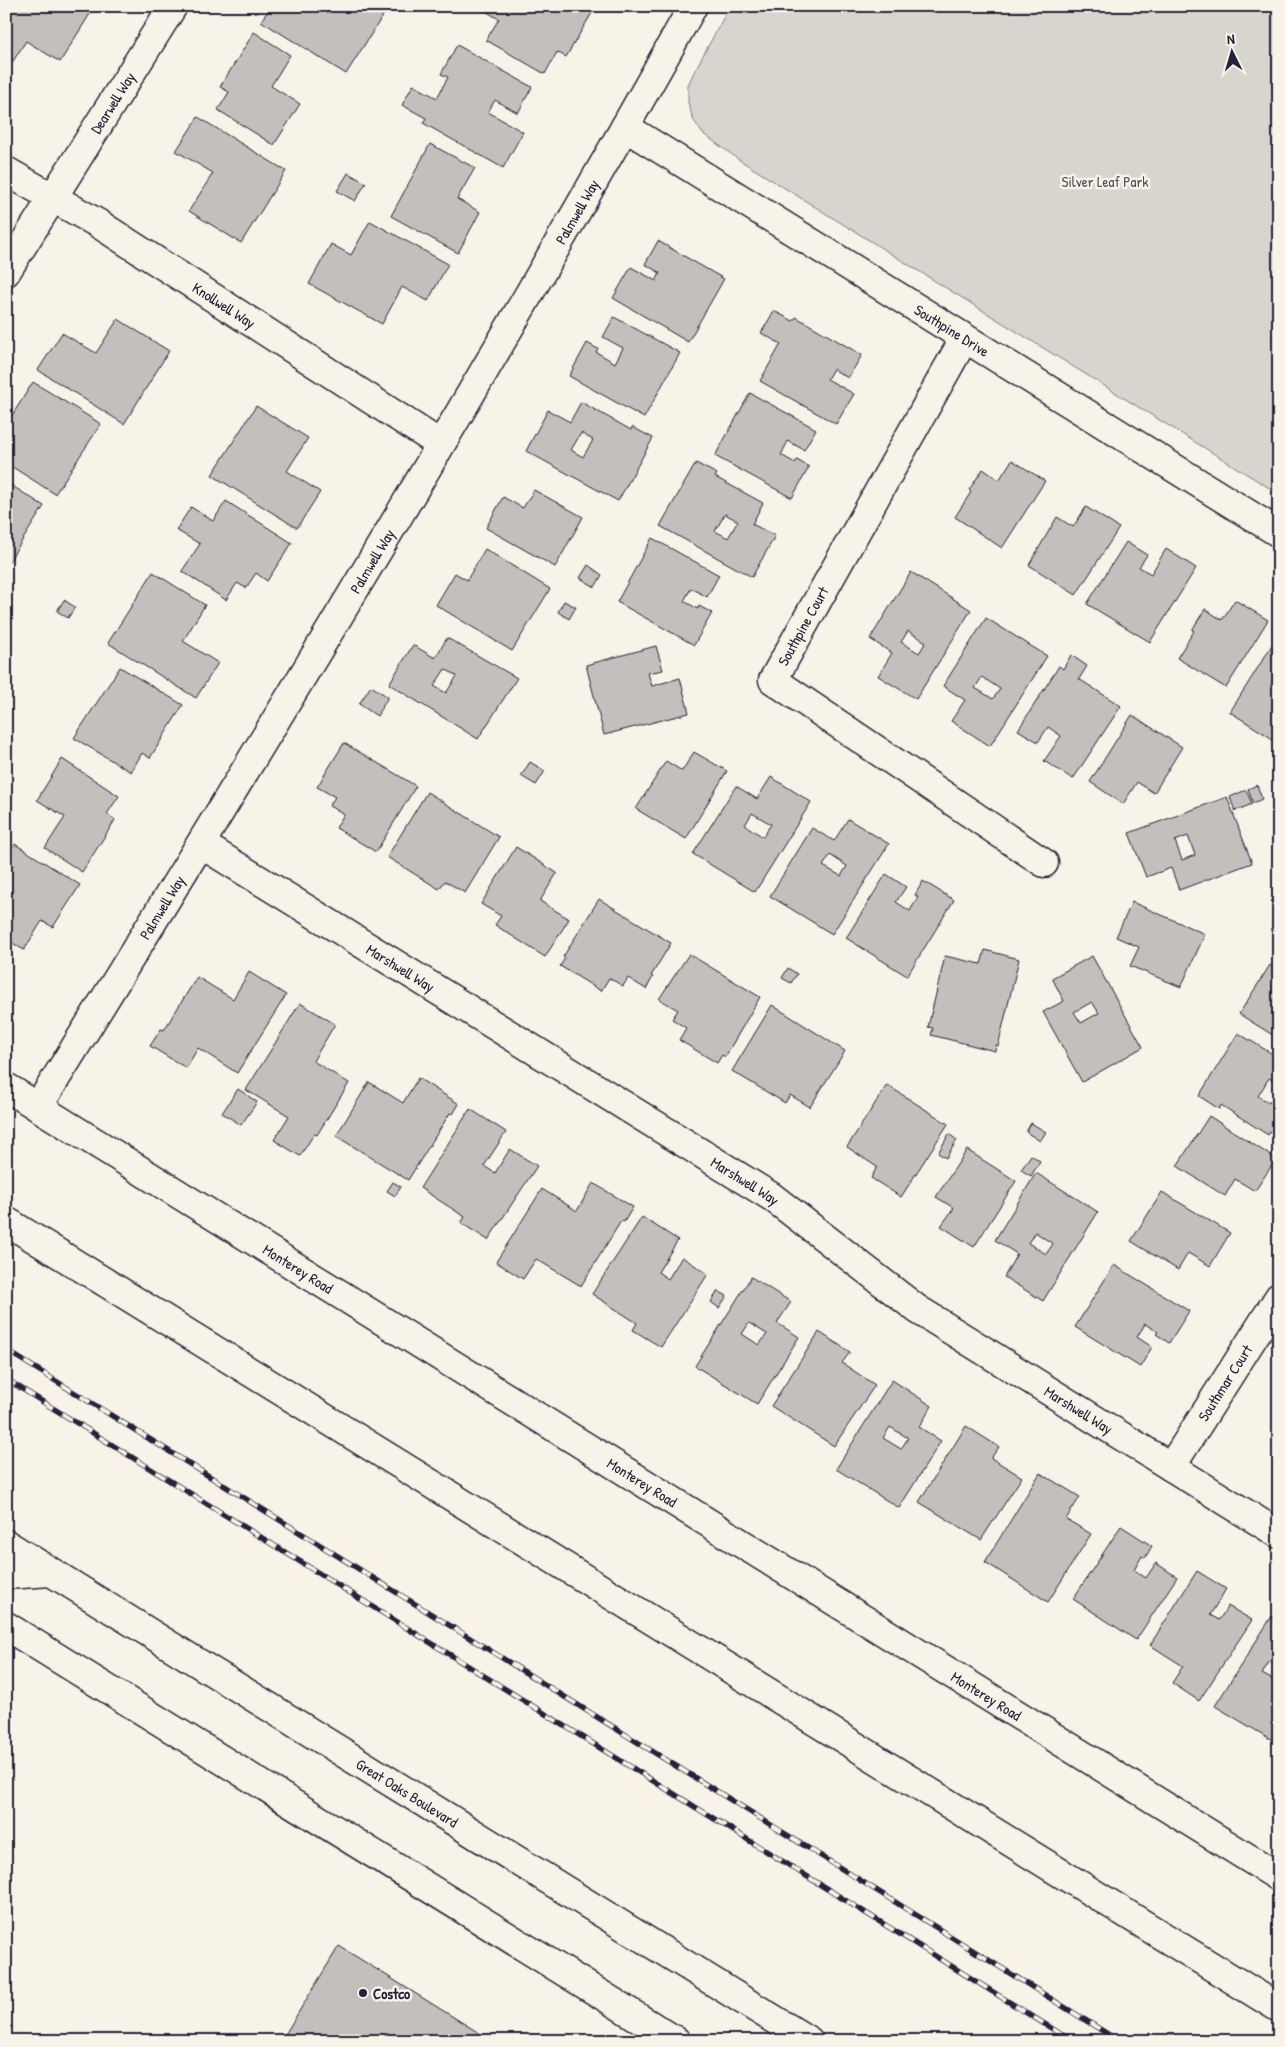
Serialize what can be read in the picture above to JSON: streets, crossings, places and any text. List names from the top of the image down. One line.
{"streets":{"street":["Dearwell Way","Palmwell Way","Knollwell Way","Southpine Drive","Southpine Court","Marshwell Way","Monterey Road","Southmar Court","Great Oaks Boulevard"]},"crossings":[["Dearwell Way","Knollwell Way"],["Palmwell Way","Knollwell Way"],["Palmwell Way","Southpine Drive"],["Palmwell Way","Marshwell Way"],["Palmwell Way","Monterey Road"],["Southpine Drive","Southpine Court"],["Marshwell Way","Southmar Court"]],"parks":["Silver Leaf Park"],"places":["Costco"],"north":"top"}
